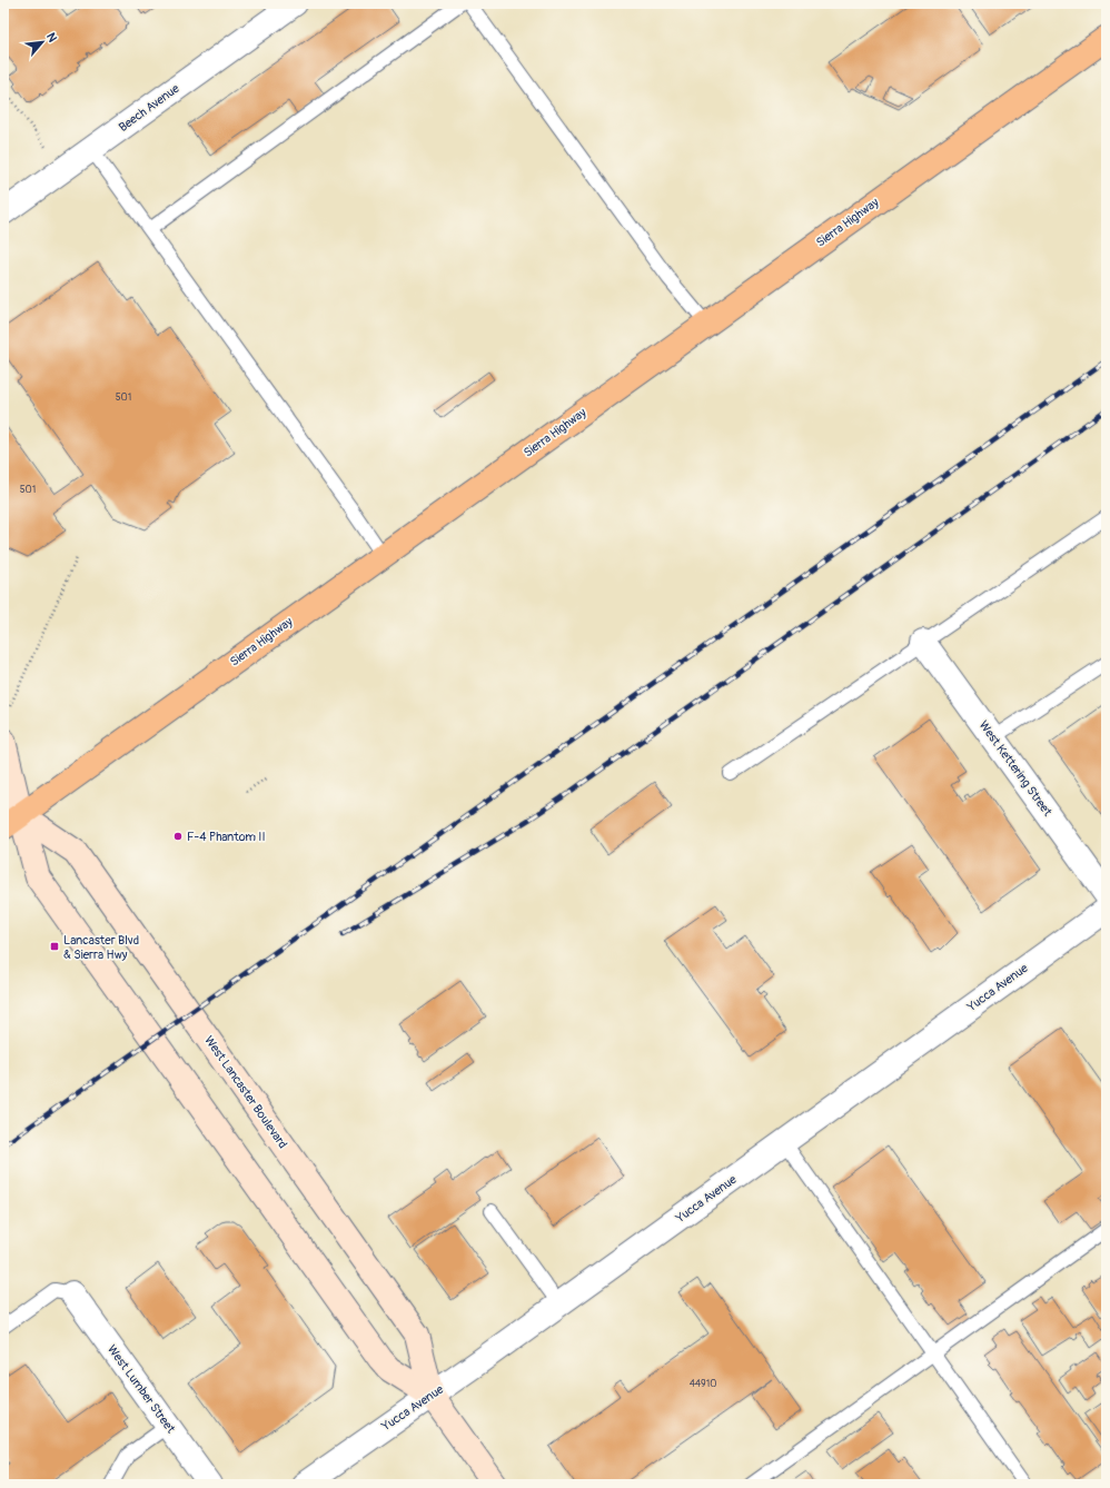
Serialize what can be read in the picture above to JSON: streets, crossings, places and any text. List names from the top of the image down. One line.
{"streets":{"main road":["Sierra Highway"],"street":["Beech Avenue","West Kettering Street","Yucca Avenue","West Lancaster Boulevard","West Lumber Street"]},"crossings":[["Sierra Highway","West Lancaster Boulevard"],["Yucca Avenue","West Lancaster Boulevard"]],"places":{"other":["F-4 Phantom II"],"transit":["Lancaster Blvd & Sierra Hwy"]},"house_numbers":["501","501","44910"],"north":"top right"}
